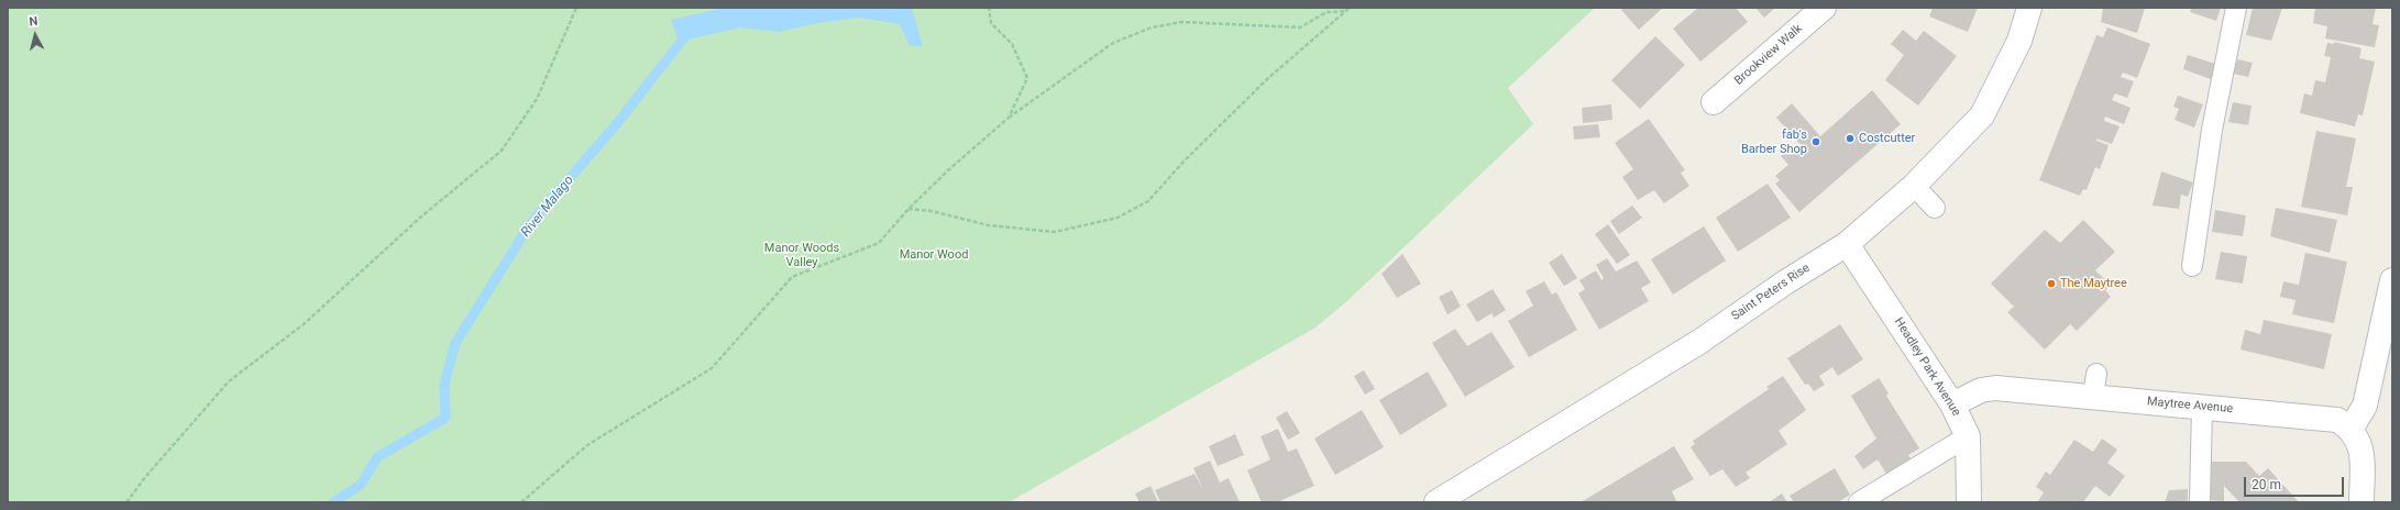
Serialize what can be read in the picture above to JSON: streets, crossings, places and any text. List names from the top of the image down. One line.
{"streets":{"street":["Brookview Walk","Saint Peters Rise","Headley Park Avenue","Maytree Avenue"]},"crossings":[["Saint Peters Rise","Headley Park Avenue"],["Headley Park Avenue","Maytree Avenue"]],"water":["River Malago"],"parks":["Manor Woods Valley","Manor Wood"],"places":["Costcutter","fab's Barber Shop","The Maytree"],"scale_bar":"20 m","north":"top"}
